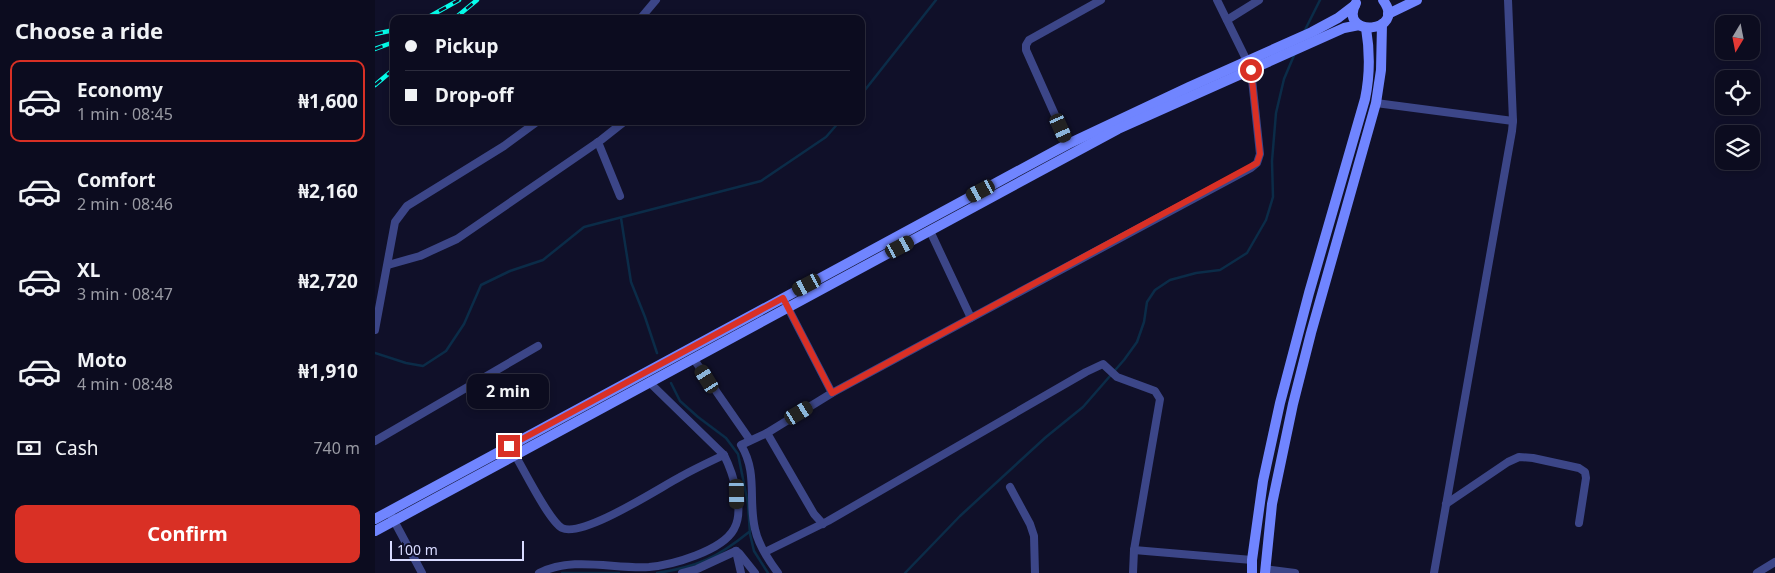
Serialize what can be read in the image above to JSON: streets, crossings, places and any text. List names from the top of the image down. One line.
{"scale_bar":"100 m","north":"bottom","page":{"heading":"Choose a ride","banner":["Pickup","Drop-off"],"list":[{"name":"Economy","note":"1 min · 08:45","value":"₦1,600"},{"name":"Comfort","note":"2 min · 08:46","value":"₦2,160"},{"name":"XL","note":"3 min · 08:47","value":"₦2,720"},{"name":"Moto","note":"4 min · 08:48","value":"₦1,910"}],"bubble":"2 min","pay":["Cash","740 m"],"buttons":"Confirm","scale":"100 m"}}
